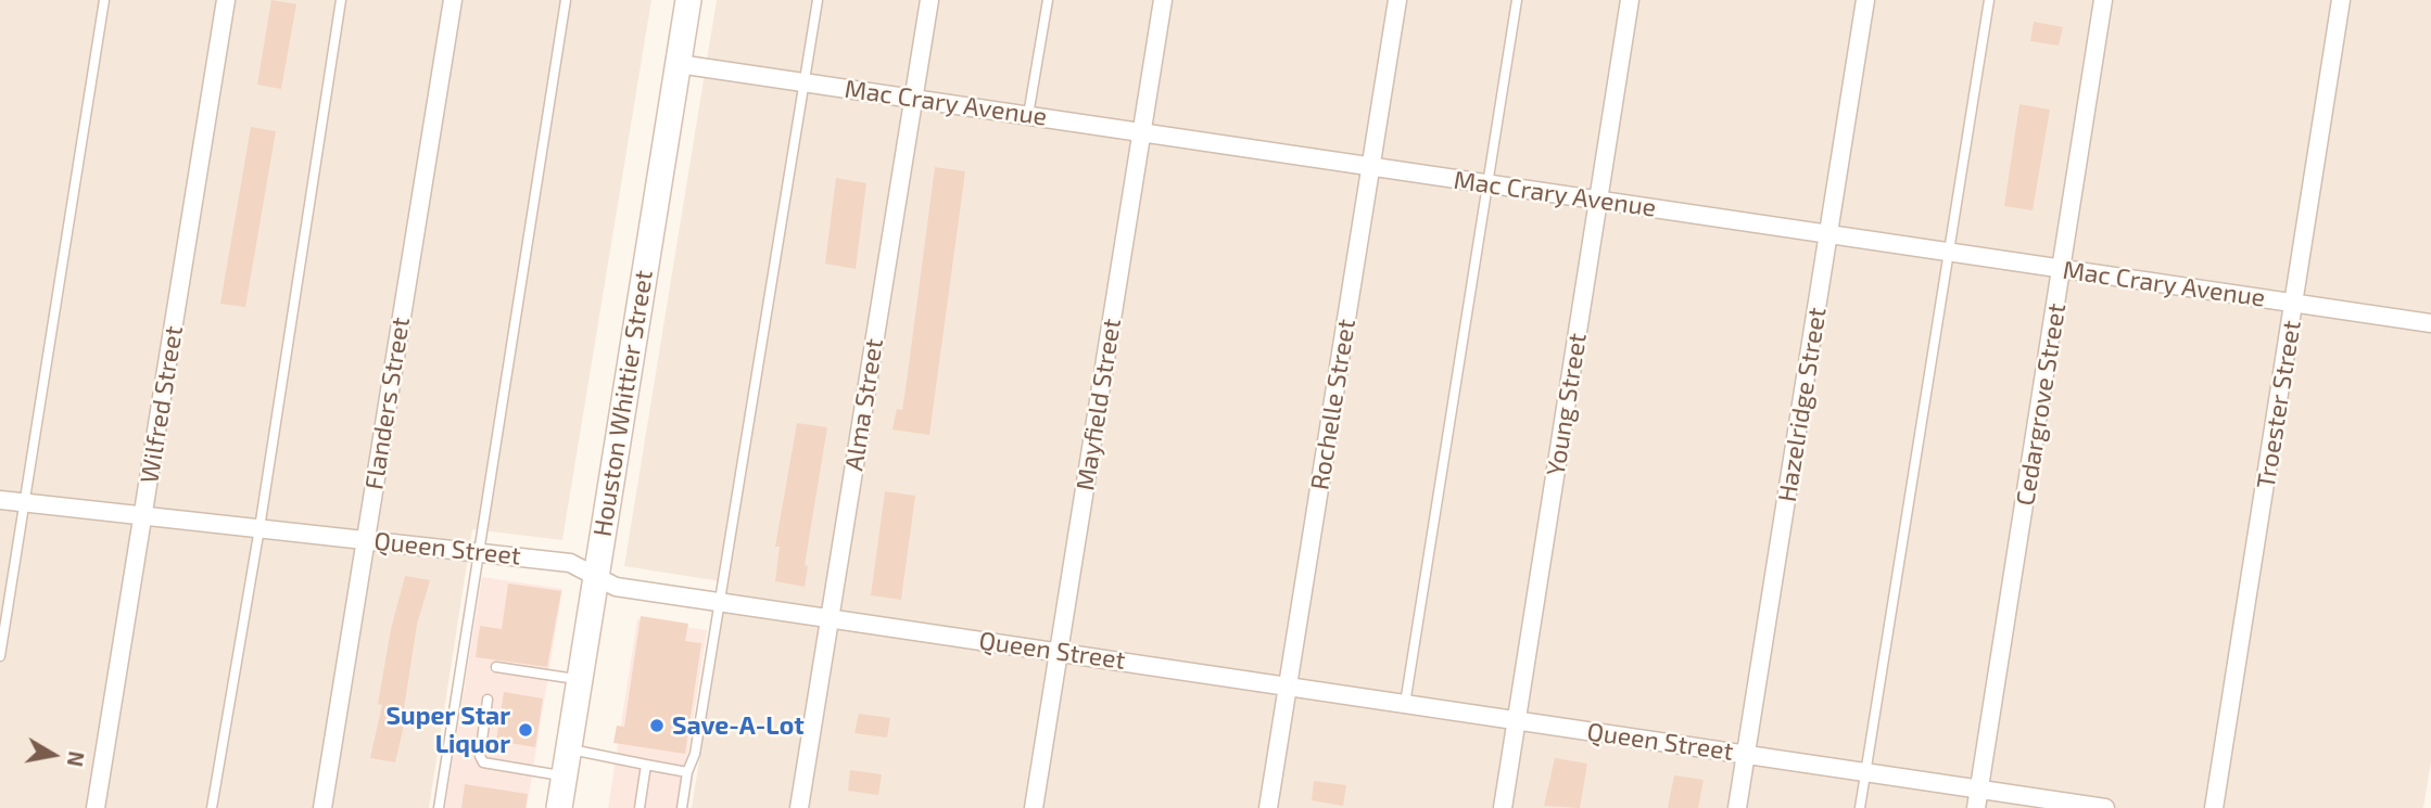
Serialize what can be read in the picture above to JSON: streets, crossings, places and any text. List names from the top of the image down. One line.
{"streets":{"street":["Mac Crary Avenue","Flanders Street","Houston Whittier Street","Wilfred Street","Alma Street","Mayfield Street","Rochelle Street","Young Street","Hazelridge Street","Cedargrove Street","Troester Street","Queen Street"]},"crossings":[["Mac Crary Avenue","Houston Whittier Street"],["Mac Crary Avenue","Alma Street"],["Mac Crary Avenue","Mayfield Street"],["Mac Crary Avenue","Rochelle Street"],["Mac Crary Avenue","Young Street"],["Mac Crary Avenue","Hazelridge Street"],["Mac Crary Avenue","Cedargrove Street"],["Mac Crary Avenue","Troester Street"],["Flanders Street","Queen Street"],["Houston Whittier Street","Queen Street"],["Wilfred Street","Queen Street"],["Alma Street","Queen Street"],["Mayfield Street","Queen Street"],["Rochelle Street","Queen Street"],["Young Street","Queen Street"],["Hazelridge Street","Queen Street"],["Cedargrove Street","Queen Street"]],"places":["Save-A-Lot","Super Star Liquor"],"north":"right"}
